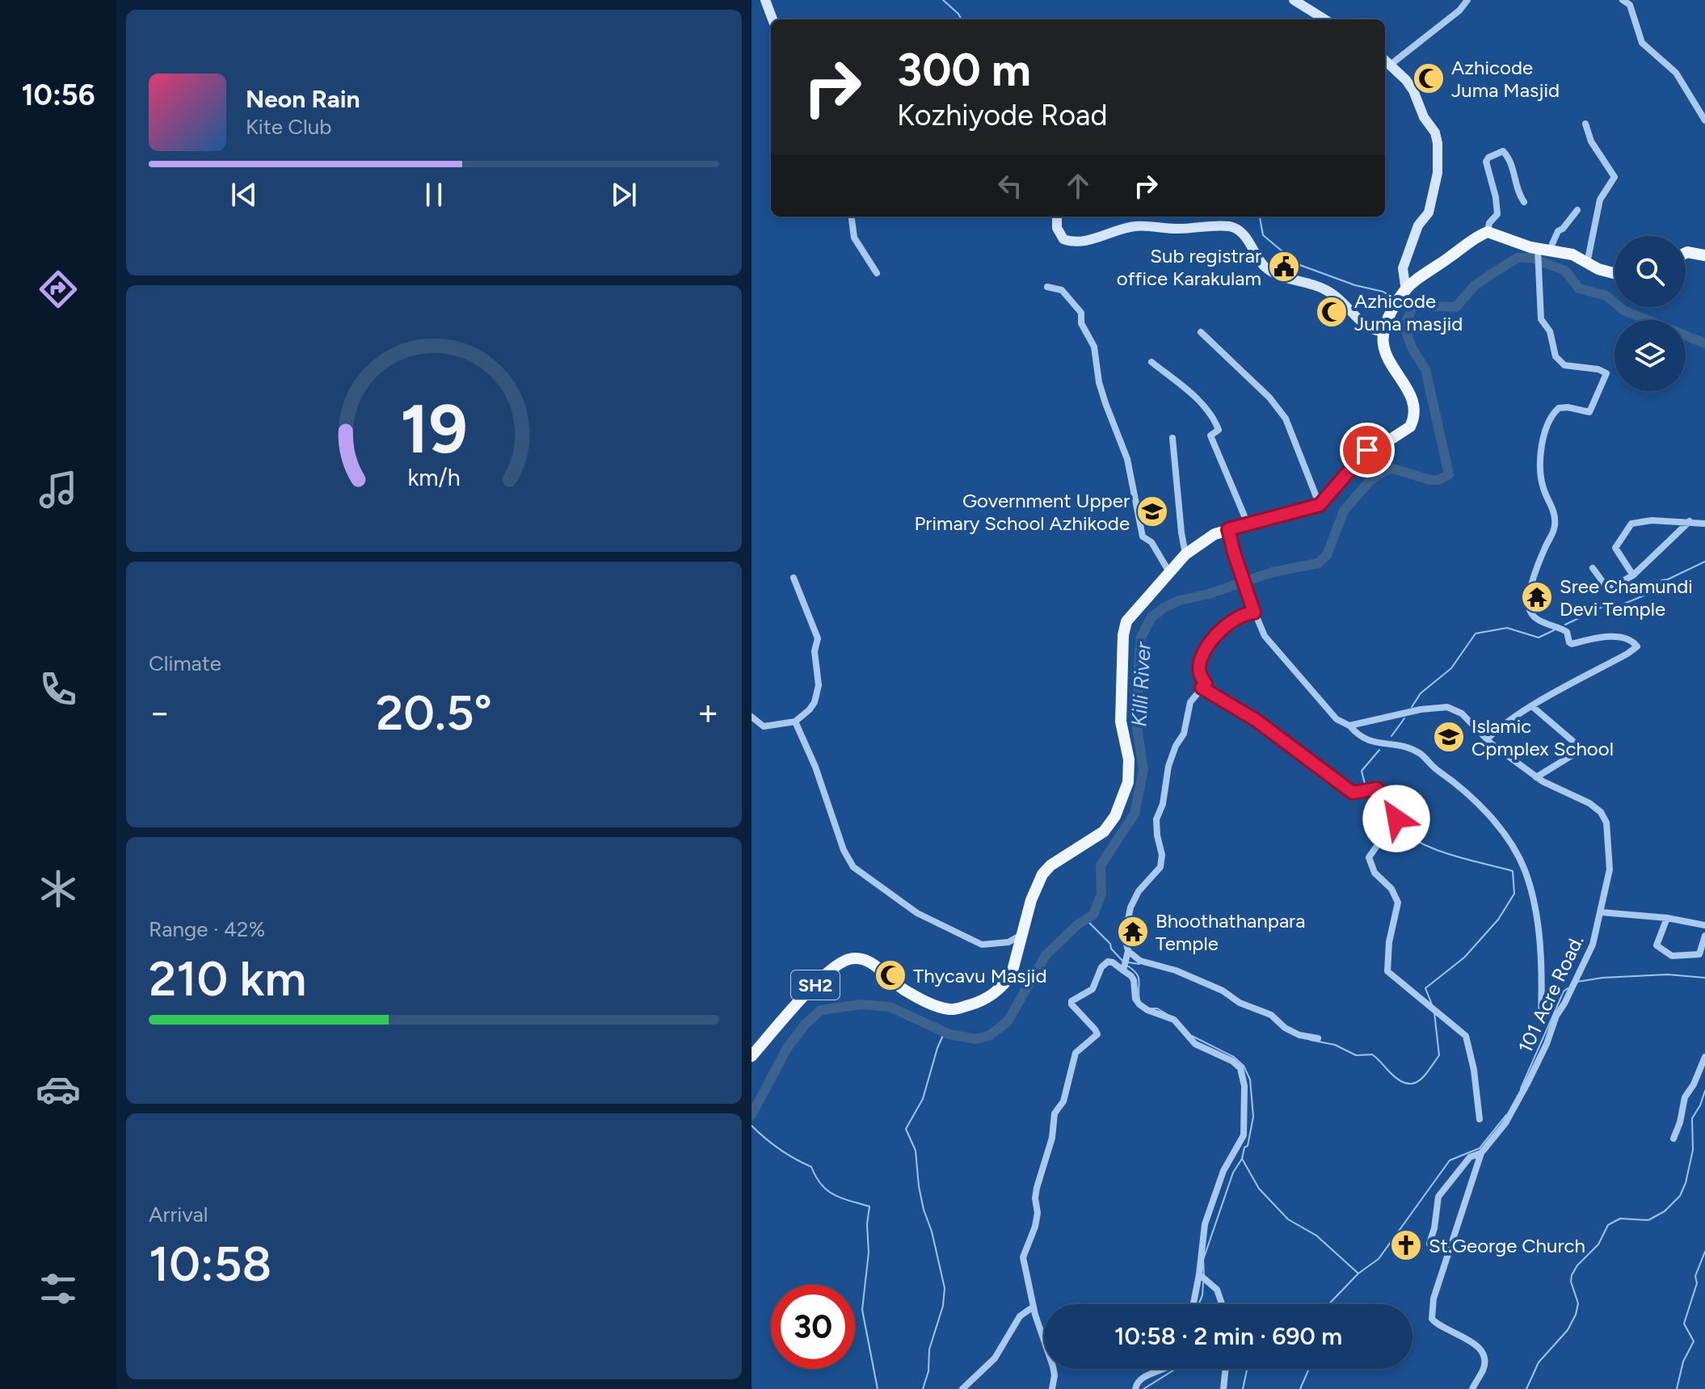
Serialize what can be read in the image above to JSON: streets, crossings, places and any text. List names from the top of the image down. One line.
{"streets":{"main road":["SH2"],"street":["101 Acre Road."]},"water":["Killi River"],"places":{"mosque":["Azhicode Juma Masjid","Azhicode Juma masjid","Thycavu Masjid"],"public building":["Sub registrar office Karakulam"],"school or university":["Government Upper Primary School Azhikode","Islamic Cpmplex School"],"temple":["Sree Chamundi Devi Temple","Bhoothathanpara Temple"],"church":["St.George Church"]},"page":{"tabs":"10:56","turn":["300 m","Kozhiyode Road"],"song":["Neon Rain","Kite Club"],"tile":["Climate",["Range · 42%","210 km"],["Arrival","10:58"]],"heat":["−","20.5°","+"],"limit":"30","trip":"10:58 · 2 min · 690 m","gauge":["19","km/h"]}}
